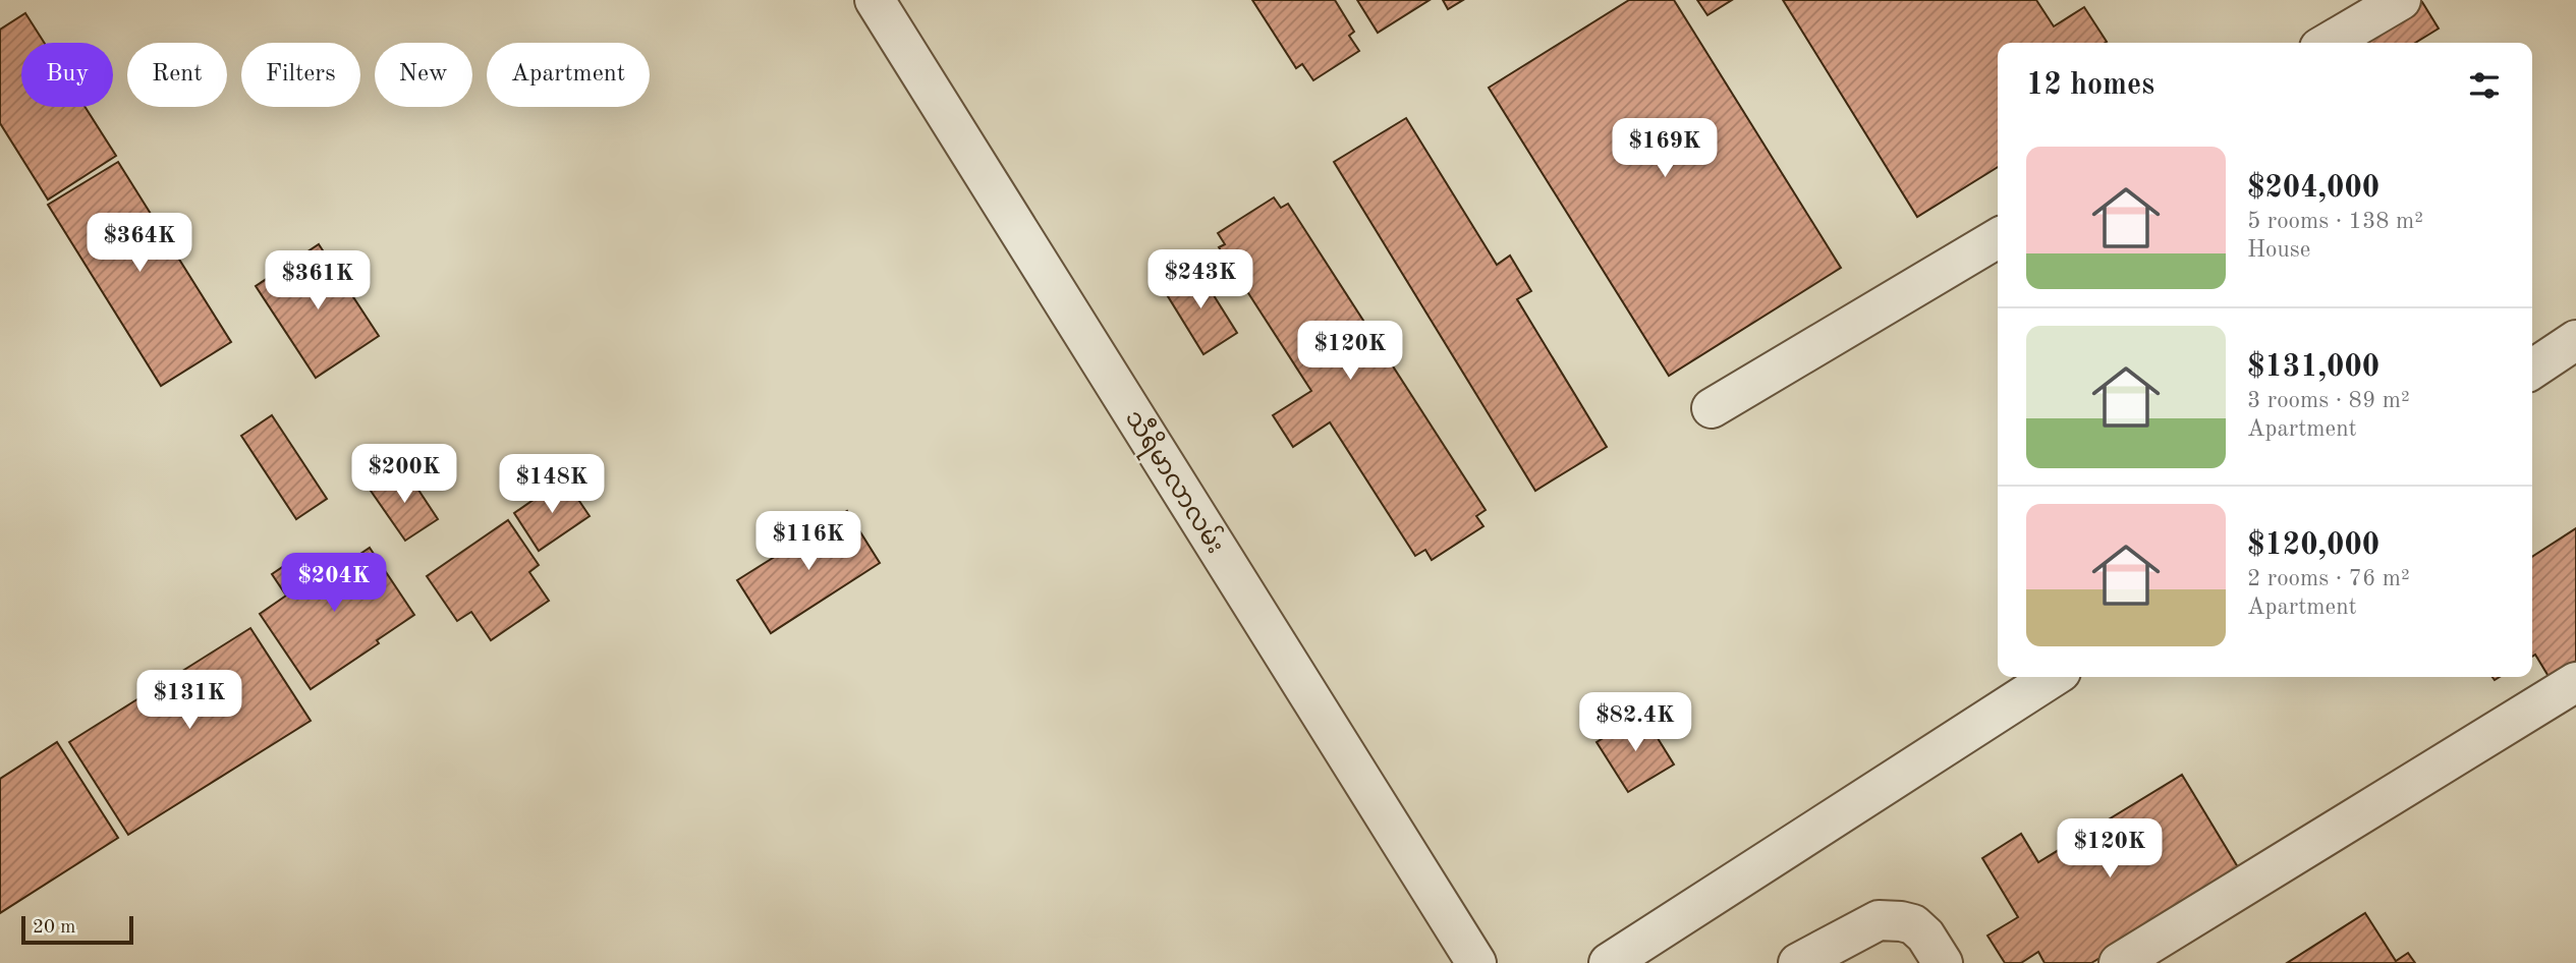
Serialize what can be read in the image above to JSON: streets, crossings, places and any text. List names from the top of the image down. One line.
{"streets":{"street":["သီရိမာလာလမ်း"]},"scale_bar":"20 m","page":{"chip":["Buy","Rent","Filters","New","Apartment"],"heading":"12 homes","price":["$169K","$364K","$243K","$361K","$120K","$200K","$148K","$116K","$204K","$131K","$82.4K","$120K"],"list":[{"name":"$204,000","note":"5 rooms · 138 m² · House"},{"name":"$131,000","note":"3 rooms · 89 m² · Apartment"},{"name":"$120,000","note":"2 rooms · 76 m² · Apartment"}],"scale":"20 m"}}
